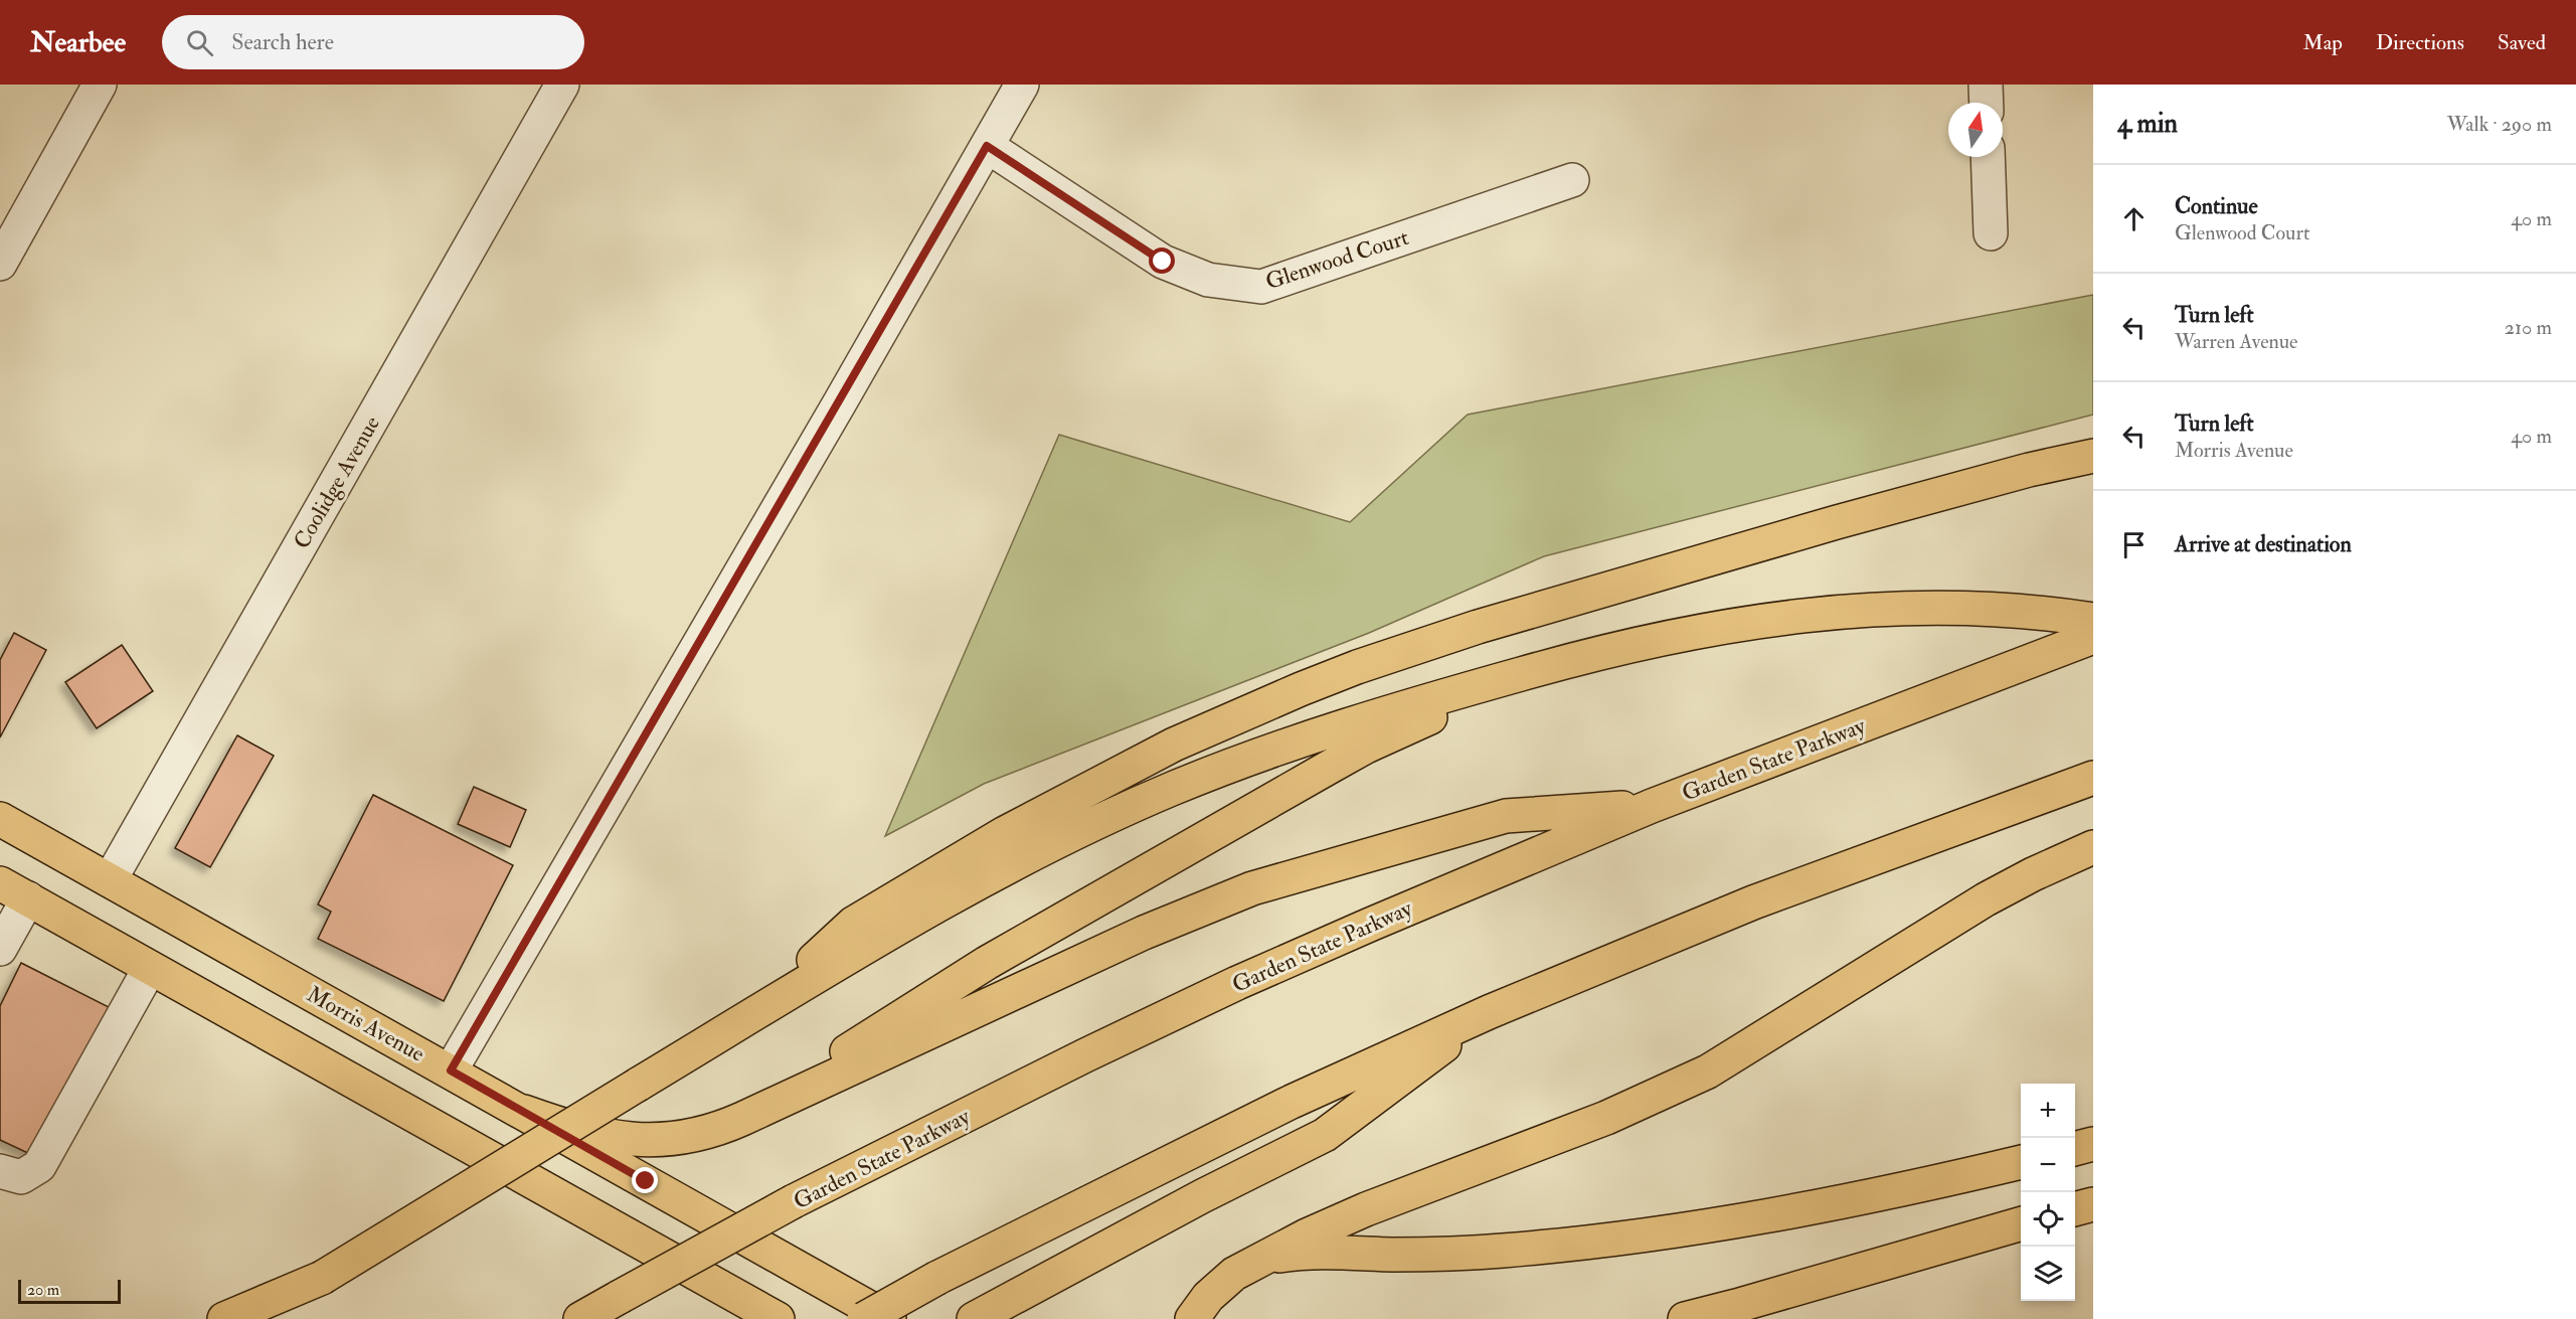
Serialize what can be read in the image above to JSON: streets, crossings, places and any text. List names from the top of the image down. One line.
{"streets":{"main road":["Garden State Parkway","Morris Avenue"],"street":["Glenwood Court","Coolidge Avenue"]},"crossings":[["Coolidge Avenue","Morris Avenue"]],"scale_bar":"20 m","north":"top","page":{"header":"Nearbee","search":"Search here","nav":["Map","Directions","Saved"],"heading":["4 min","Walk · 290 m"],"list":[["Continue","Glenwood Court","40 m"],["Turn left","Warren Avenue","210 m"],["Turn left","Morris Avenue","40 m"],"Arrive at destination"],"map_buttons":["+","−"],"scale":"20 m"}}
